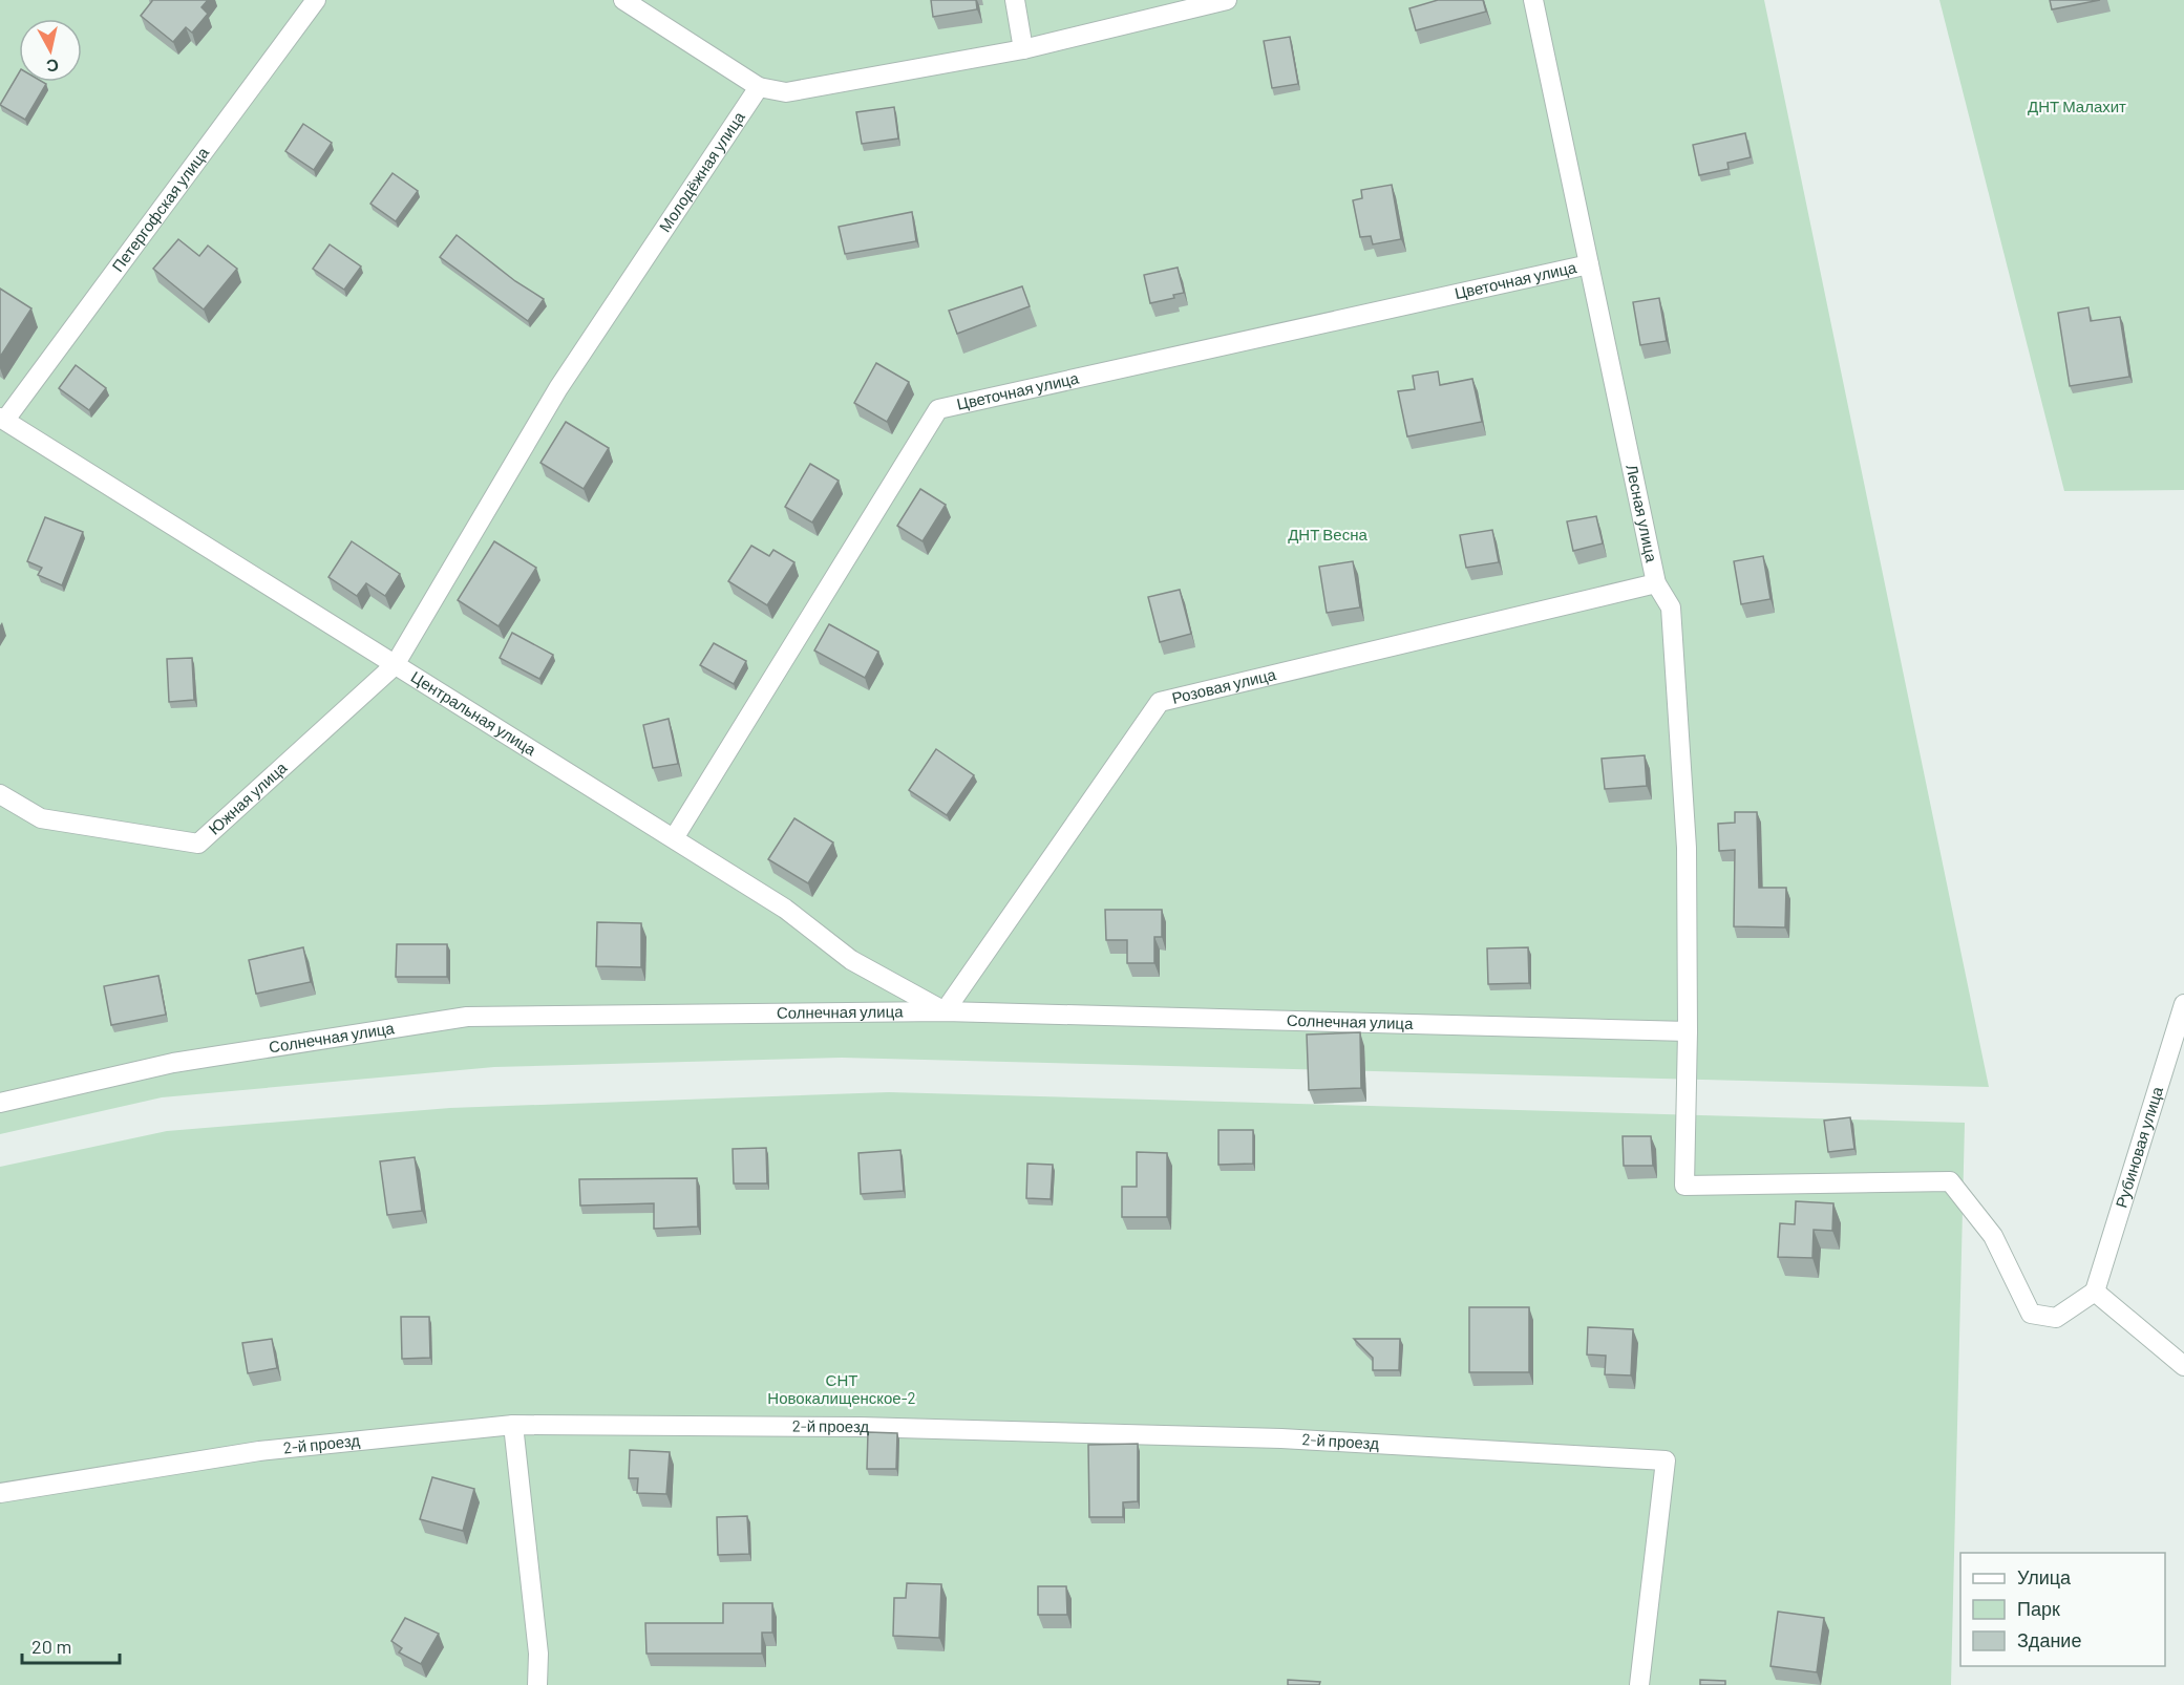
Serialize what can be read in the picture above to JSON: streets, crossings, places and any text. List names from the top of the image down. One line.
{"streets":{"street":["Молодёжная улица","Петергофская улица","Цветочная улица","Лесная улица","Розовая улица","Центральная улица","Южная улица","Солнечная улица","Рубиновая улица","2-й проезд"]},"crossings":[["Молодёжная улица","Центральная улица"],["Молодёжная улица","Южная улица"],["Петергофская улица","Центральная улица"],["Цветочная улица","Лесная улица"],["Цветочная улица","Центральная улица"],["Лесная улица","Розовая улица"],["Лесная улица","Солнечная улица"],["Лесная улица","Рубиновая улица"],["Розовая улица","Центральная улица"],["Розовая улица","Солнечная улица"],["Центральная улица","Южная улица"],["Центральная улица","Солнечная улица"]],"parks":["ДНТ Малахит","ДНТ Весна","СНТ Новокалищенское-2"],"legend":["Улица","Парк","Здание"],"scale_bar":"20 m","north":"bottom"}
